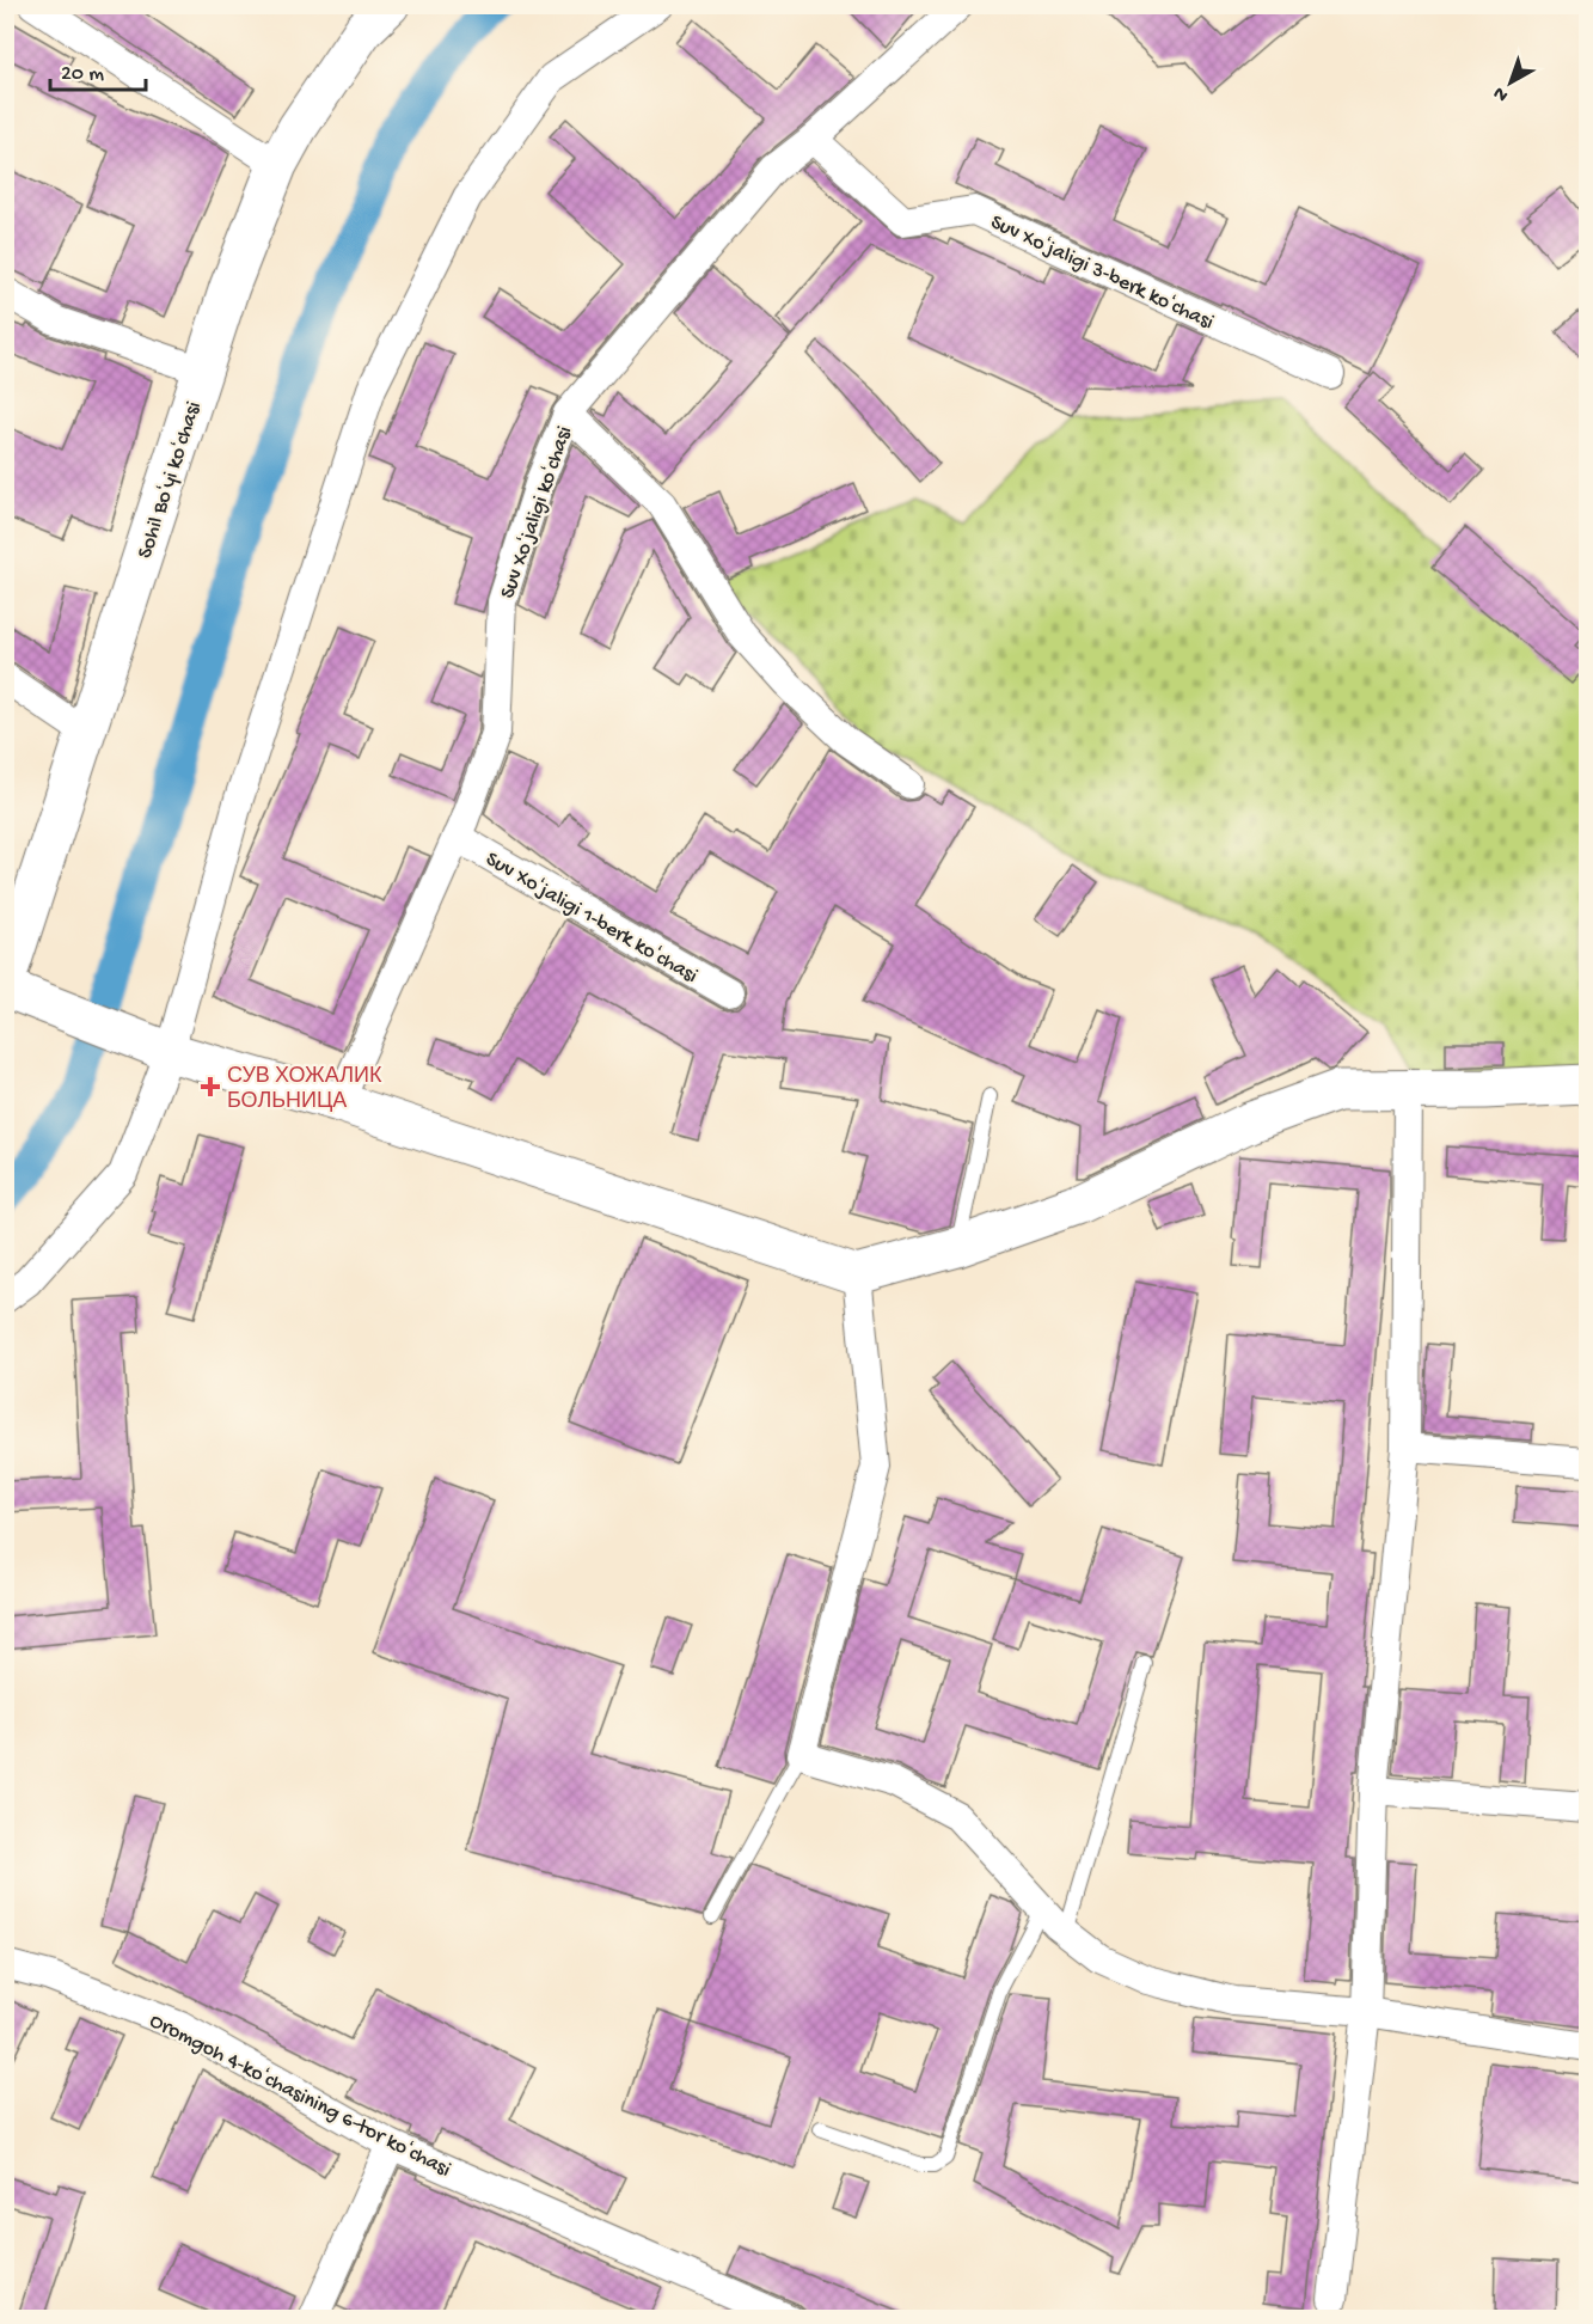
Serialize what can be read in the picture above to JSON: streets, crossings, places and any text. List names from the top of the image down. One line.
{"streets":{"street":["Suv Xoʻjaligi 3-berk koʻchasi","Sohil Boʻyi koʻchasi","Suv Xoʻjaligi koʻchasi","Suv Xoʻjaligi 1-berk koʻchasi","Oromgoh 4-koʻchasining 6-tor koʻchasi"]},"crossings":[["Suv Xoʻjaligi 3-berk koʻchasi","Suv Xoʻjaligi koʻchasi"],["Suv Xoʻjaligi koʻchasi","Suv Xoʻjaligi 1-berk koʻchasi"]],"places":{"health":["СУВ ХОЖАЛИК БОЛЬНИЦА"]},"scale_bar":"20 m","north":"bottom left"}
